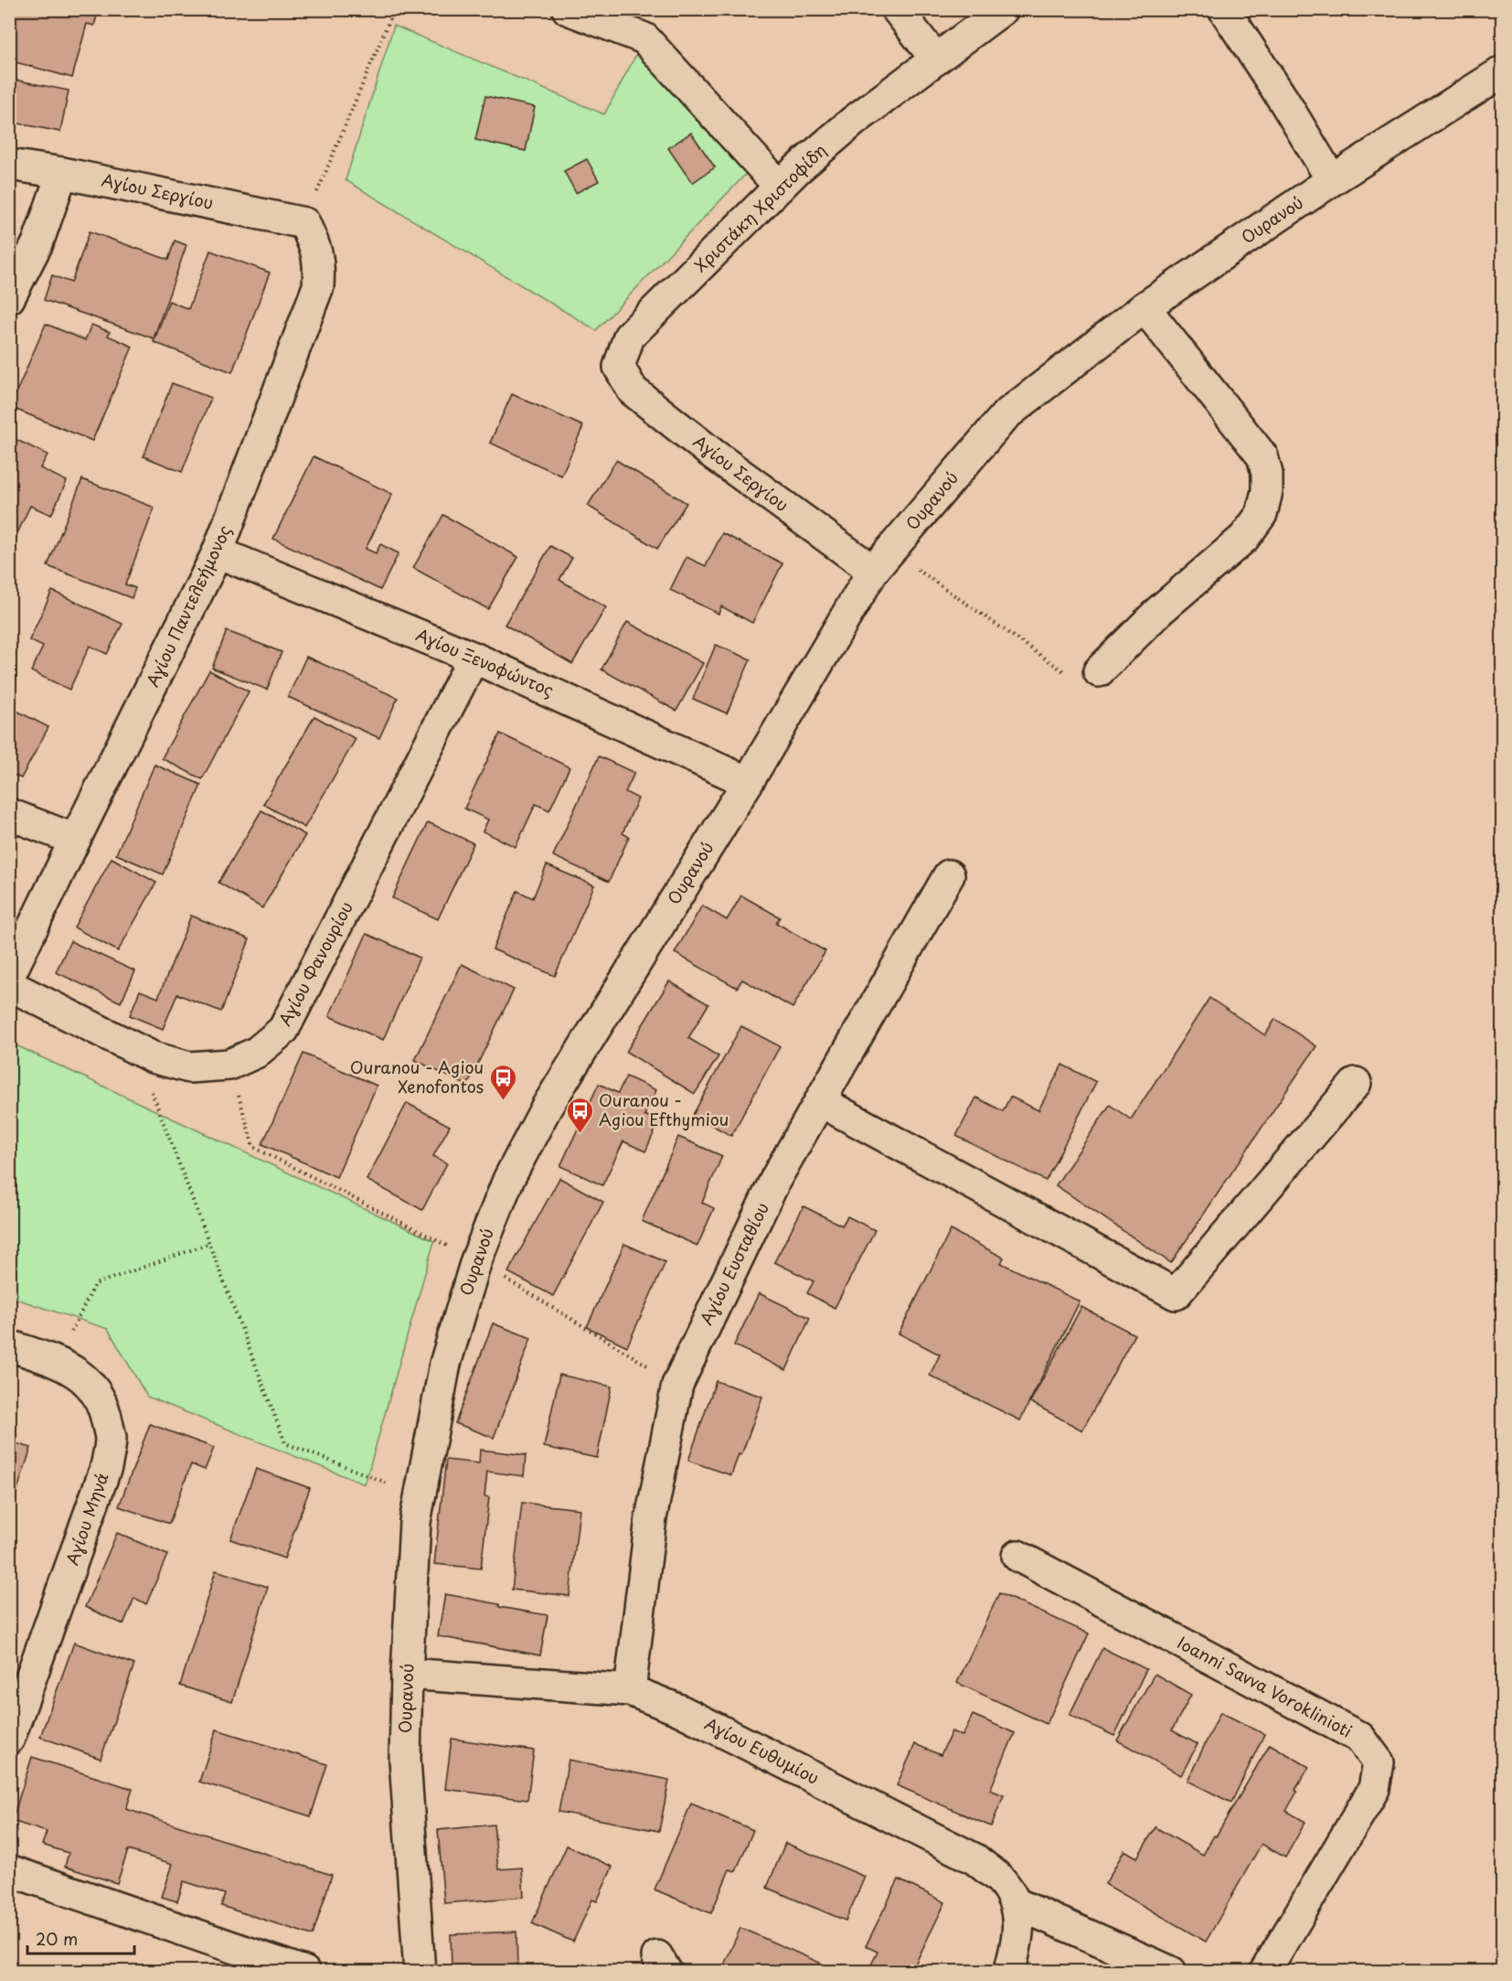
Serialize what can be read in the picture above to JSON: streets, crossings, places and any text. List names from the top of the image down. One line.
{"streets":{"street":["Αγίου Σεργίου","Χριστάκη Χριστοφίδη","Ουρανού","Αγίου Παντελεήμονος","Αγίου Ξενοφώντος","Αγίου Φανουρίου","Αγίου Ευσταθίου","Αγίου Μηνά","Ioanni Savva Voroklinioti","Αγίου Ευθυμίου"]},"crossings":[["Αγίου Σεργίου","Χριστάκη Χριστοφίδη"],["Αγίου Σεργίου","Ουρανού"],["Αγίου Σεργίου","Αγίου Παντελεήμονος"],["Ουρανού","Αγίου Ξενοφώντος"],["Ουρανού","Αγίου Ευθυμίου"],["Αγίου Παντελεήμονος","Αγίου Ξενοφώντος"],["Αγίου Ξενοφώντος","Αγίου Φανουρίου"],["Αγίου Ευσταθίου","Αγίου Ευθυμίου"]],"places":{"bus stop":["Ouranou - Agiou Xenofontos","Ouranou - Agiou Efthymiou"]},"scale_bar":"20 m"}
